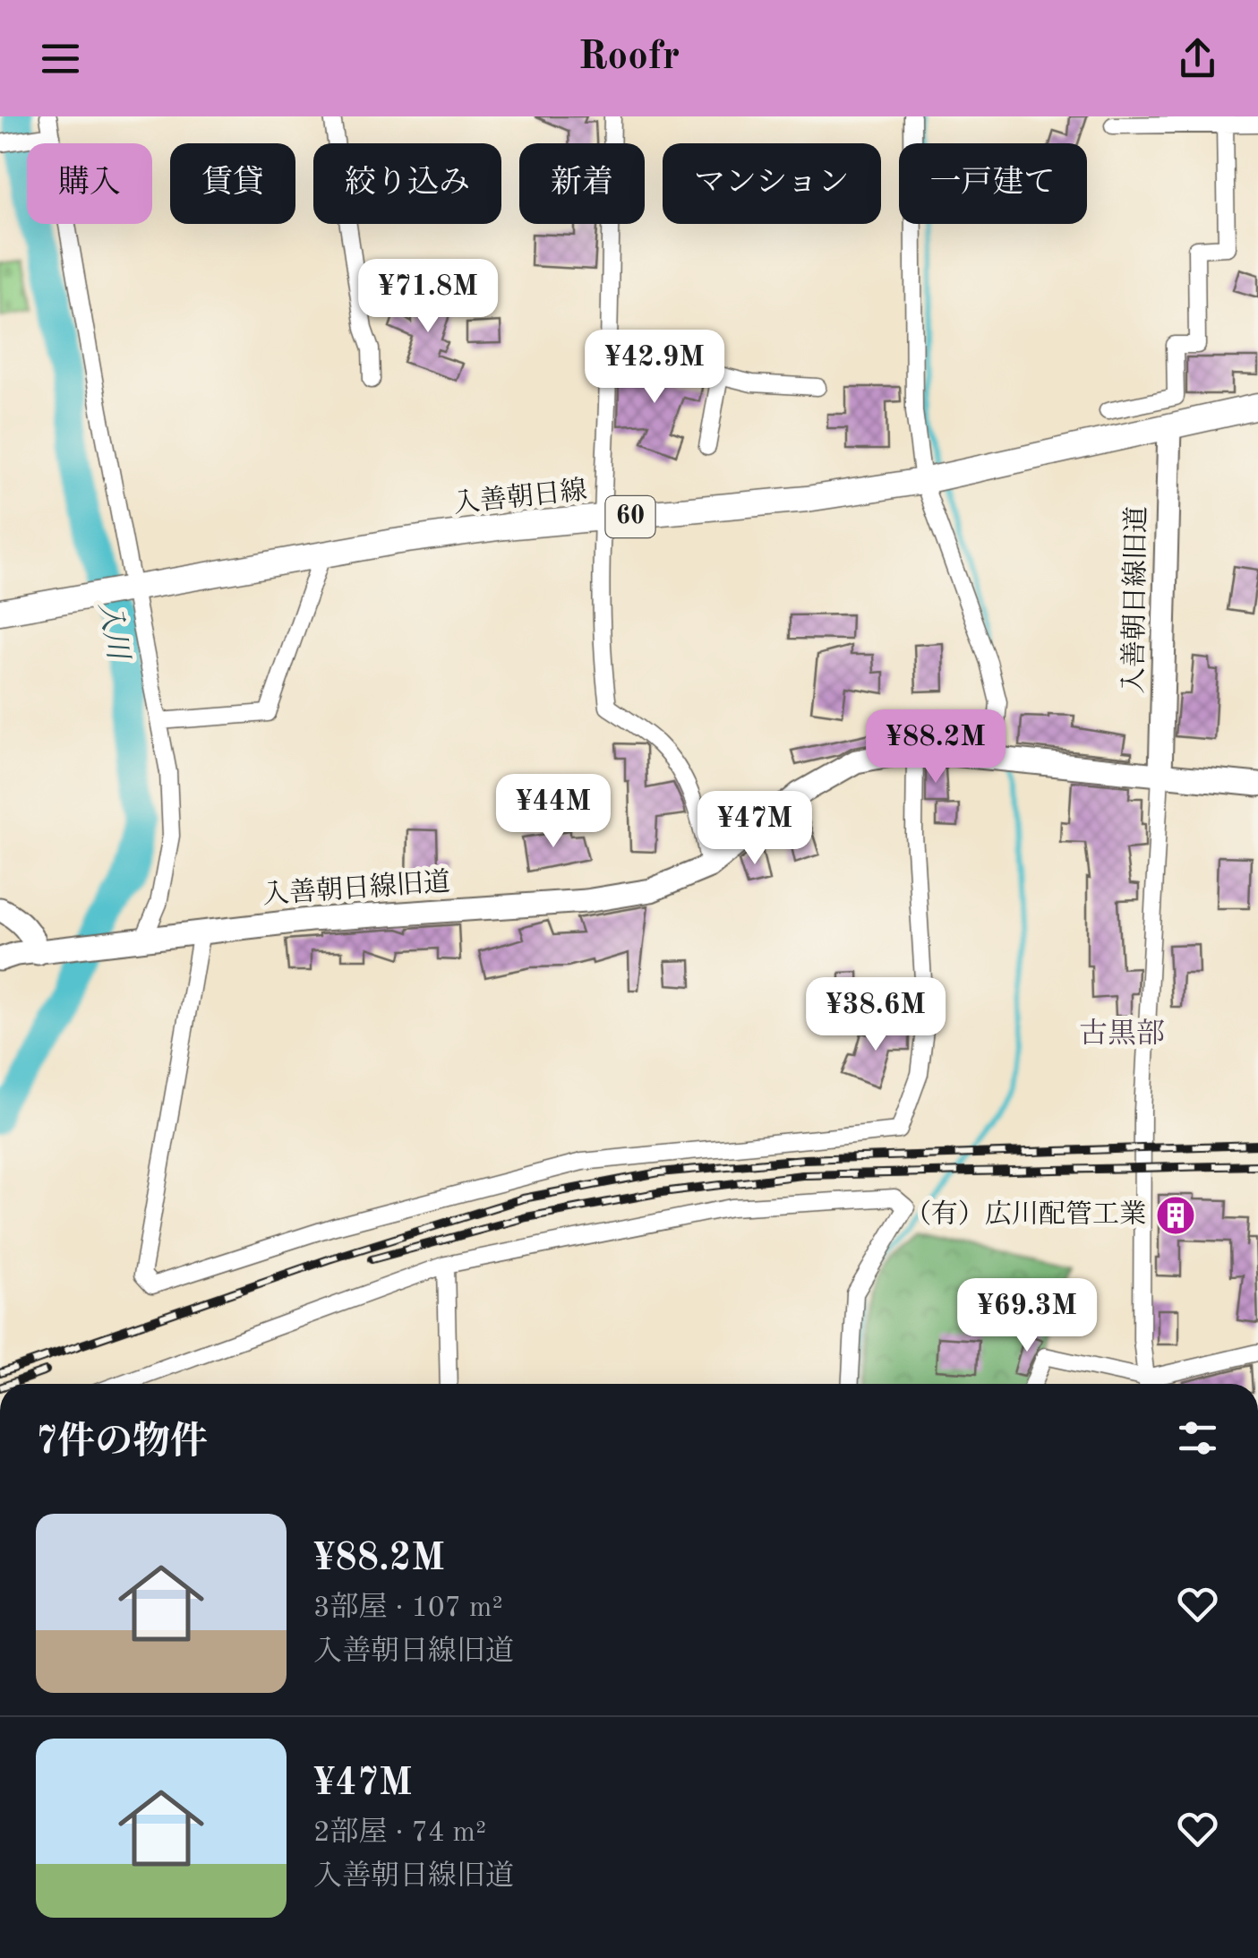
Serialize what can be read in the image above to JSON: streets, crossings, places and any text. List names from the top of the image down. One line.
{"streets":{"main road":["入善朝日線","60"],"street":["入善朝日線旧道"]},"crossings":[["入善朝日線","入善朝日線旧道"]],"districts":["古黒部"],"water":["入川"],"places":{"building":["（有）広川配管工業"]},"page":{"header":"Roofr","chip":["購入","賃貸","絞り込み","新着","マンション","一戸建て"],"price":["¥71.8M","¥42.9M","¥88.2M","¥44M","¥47M","¥38.6M","¥69.3M"],"heading":"7件の物件","list":[{"name":"¥88.2M","note":"3部屋 · 107 m² · 入善朝日線旧道"},{"name":"¥47M","note":"2部屋 · 74 m² · 入善朝日線旧道"}]}}
